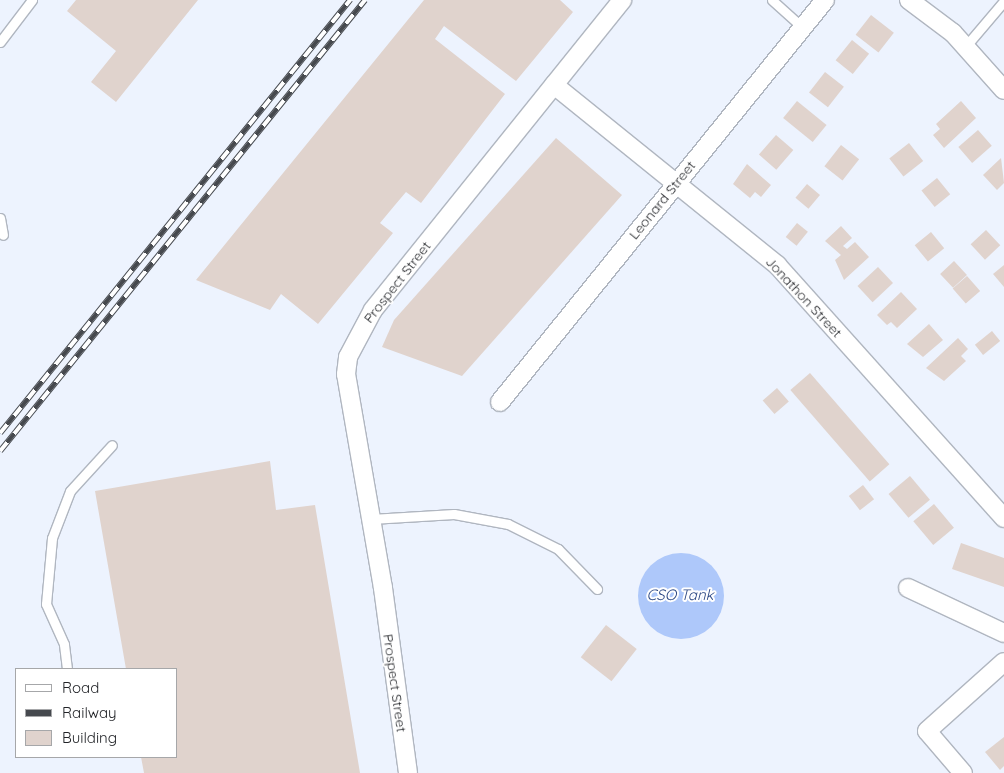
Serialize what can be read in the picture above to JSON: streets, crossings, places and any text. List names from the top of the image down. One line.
{"streets":{"street":["Leonard Street","Prospect Street","Jonathon Street"]},"crossings":[["Leonard Street","Jonathon Street"],["Prospect Street","Jonathon Street"]],"water":["CSO Tank"],"legend":["Road","Railway","Building"]}
